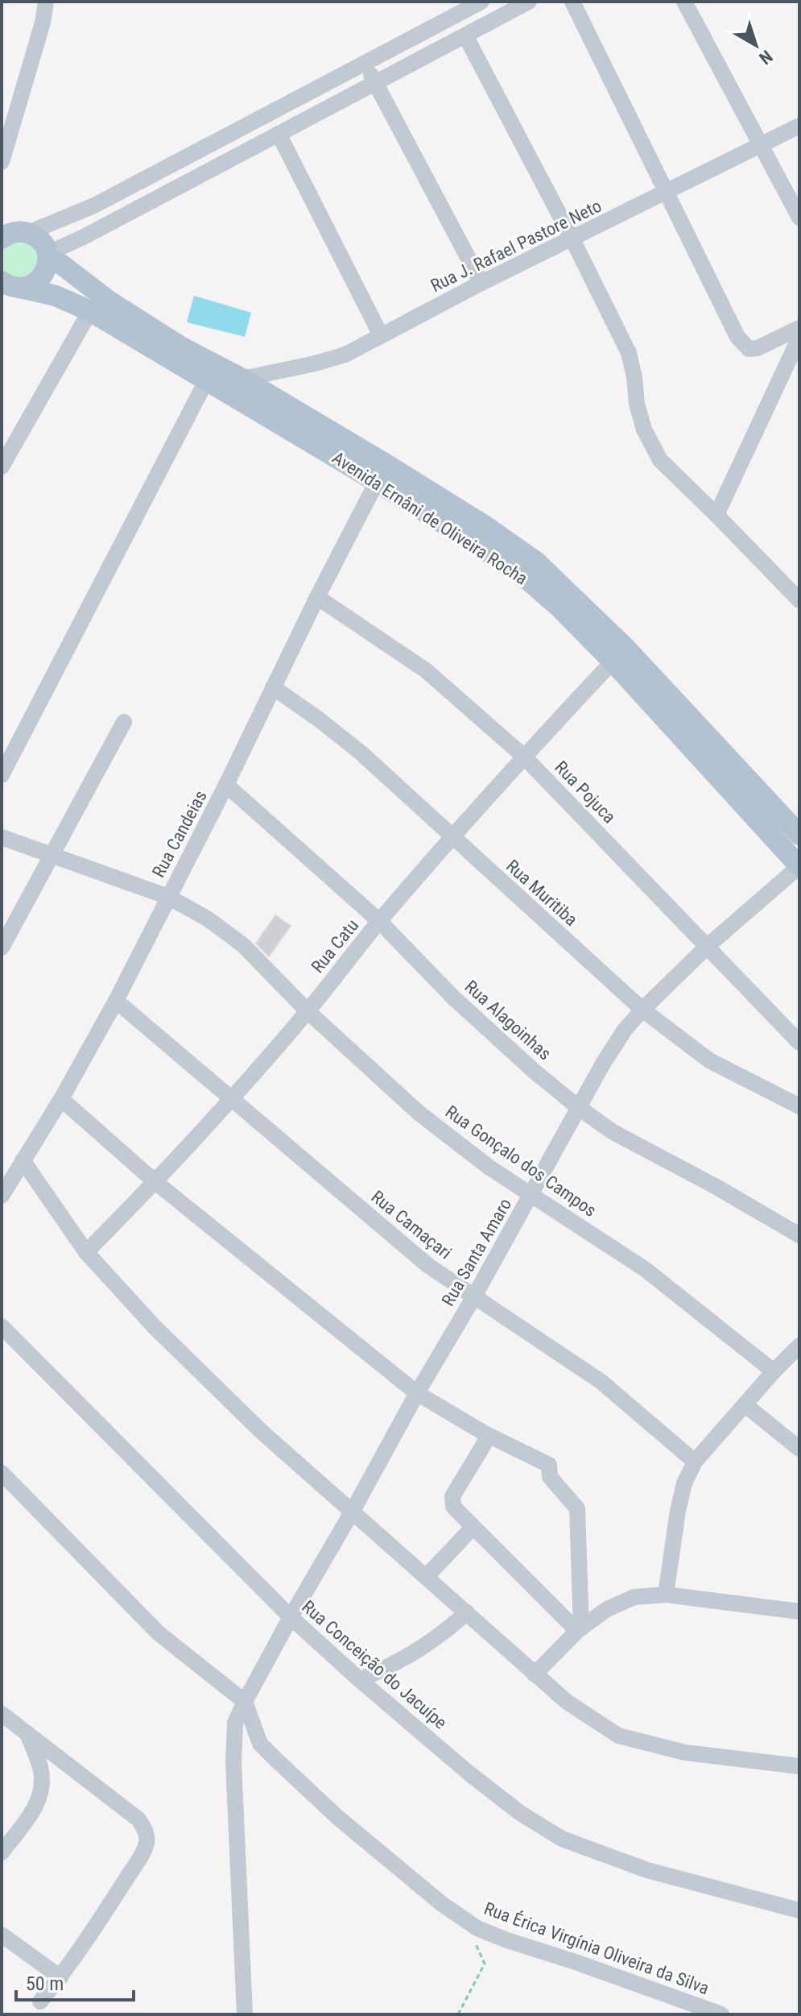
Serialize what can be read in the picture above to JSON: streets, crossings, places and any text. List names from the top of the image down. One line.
{"streets":{"main road":["Avenida Ernâni de Oliveira Rocha"],"street":["Rua J. Rafael Pastore Neto","Rua Pojuca","Rua Candeias","Rua Muritiba","Rua Catu","Rua Alagoinhas","Rua Gonçalo dos Campos","Rua Camaçari","Rua Santa Amaro","Rua Conceição do Jacuípe","Rua Érica Virgínia Oliveira da Silva"]},"crossings":[["Rua J. Rafael Pastore Neto","Avenida Ernâni de Oliveira Rocha"],["Avenida Ernâni de Oliveira Rocha","Rua Candeias"],["Avenida Ernâni de Oliveira Rocha","Rua Catu"],["Avenida Ernâni de Oliveira Rocha","Rua Santa Amaro"],["Rua Pojuca","Rua Candeias"],["Rua Pojuca","Rua Catu"],["Rua Pojuca","Rua Santa Amaro"],["Rua Candeias","Rua Muritiba"],["Rua Candeias","Rua Alagoinhas"],["Rua Candeias","Rua Gonçalo dos Campos"],["Rua Candeias","Rua Camaçari"],["Rua Muritiba","Rua Catu"],["Rua Muritiba","Rua Santa Amaro"],["Rua Catu","Rua Alagoinhas"],["Rua Catu","Rua Gonçalo dos Campos"],["Rua Catu","Rua Camaçari"],["Rua Alagoinhas","Rua Santa Amaro"],["Rua Gonçalo dos Campos","Rua Santa Amaro"],["Rua Camaçari","Rua Santa Amaro"],["Rua Santa Amaro","Rua Conceição do Jacuípe"],["Rua Santa Amaro","Rua Érica Virgínia Oliveira da Silva"]],"scale_bar":"50 m","north":"bottom right"}
